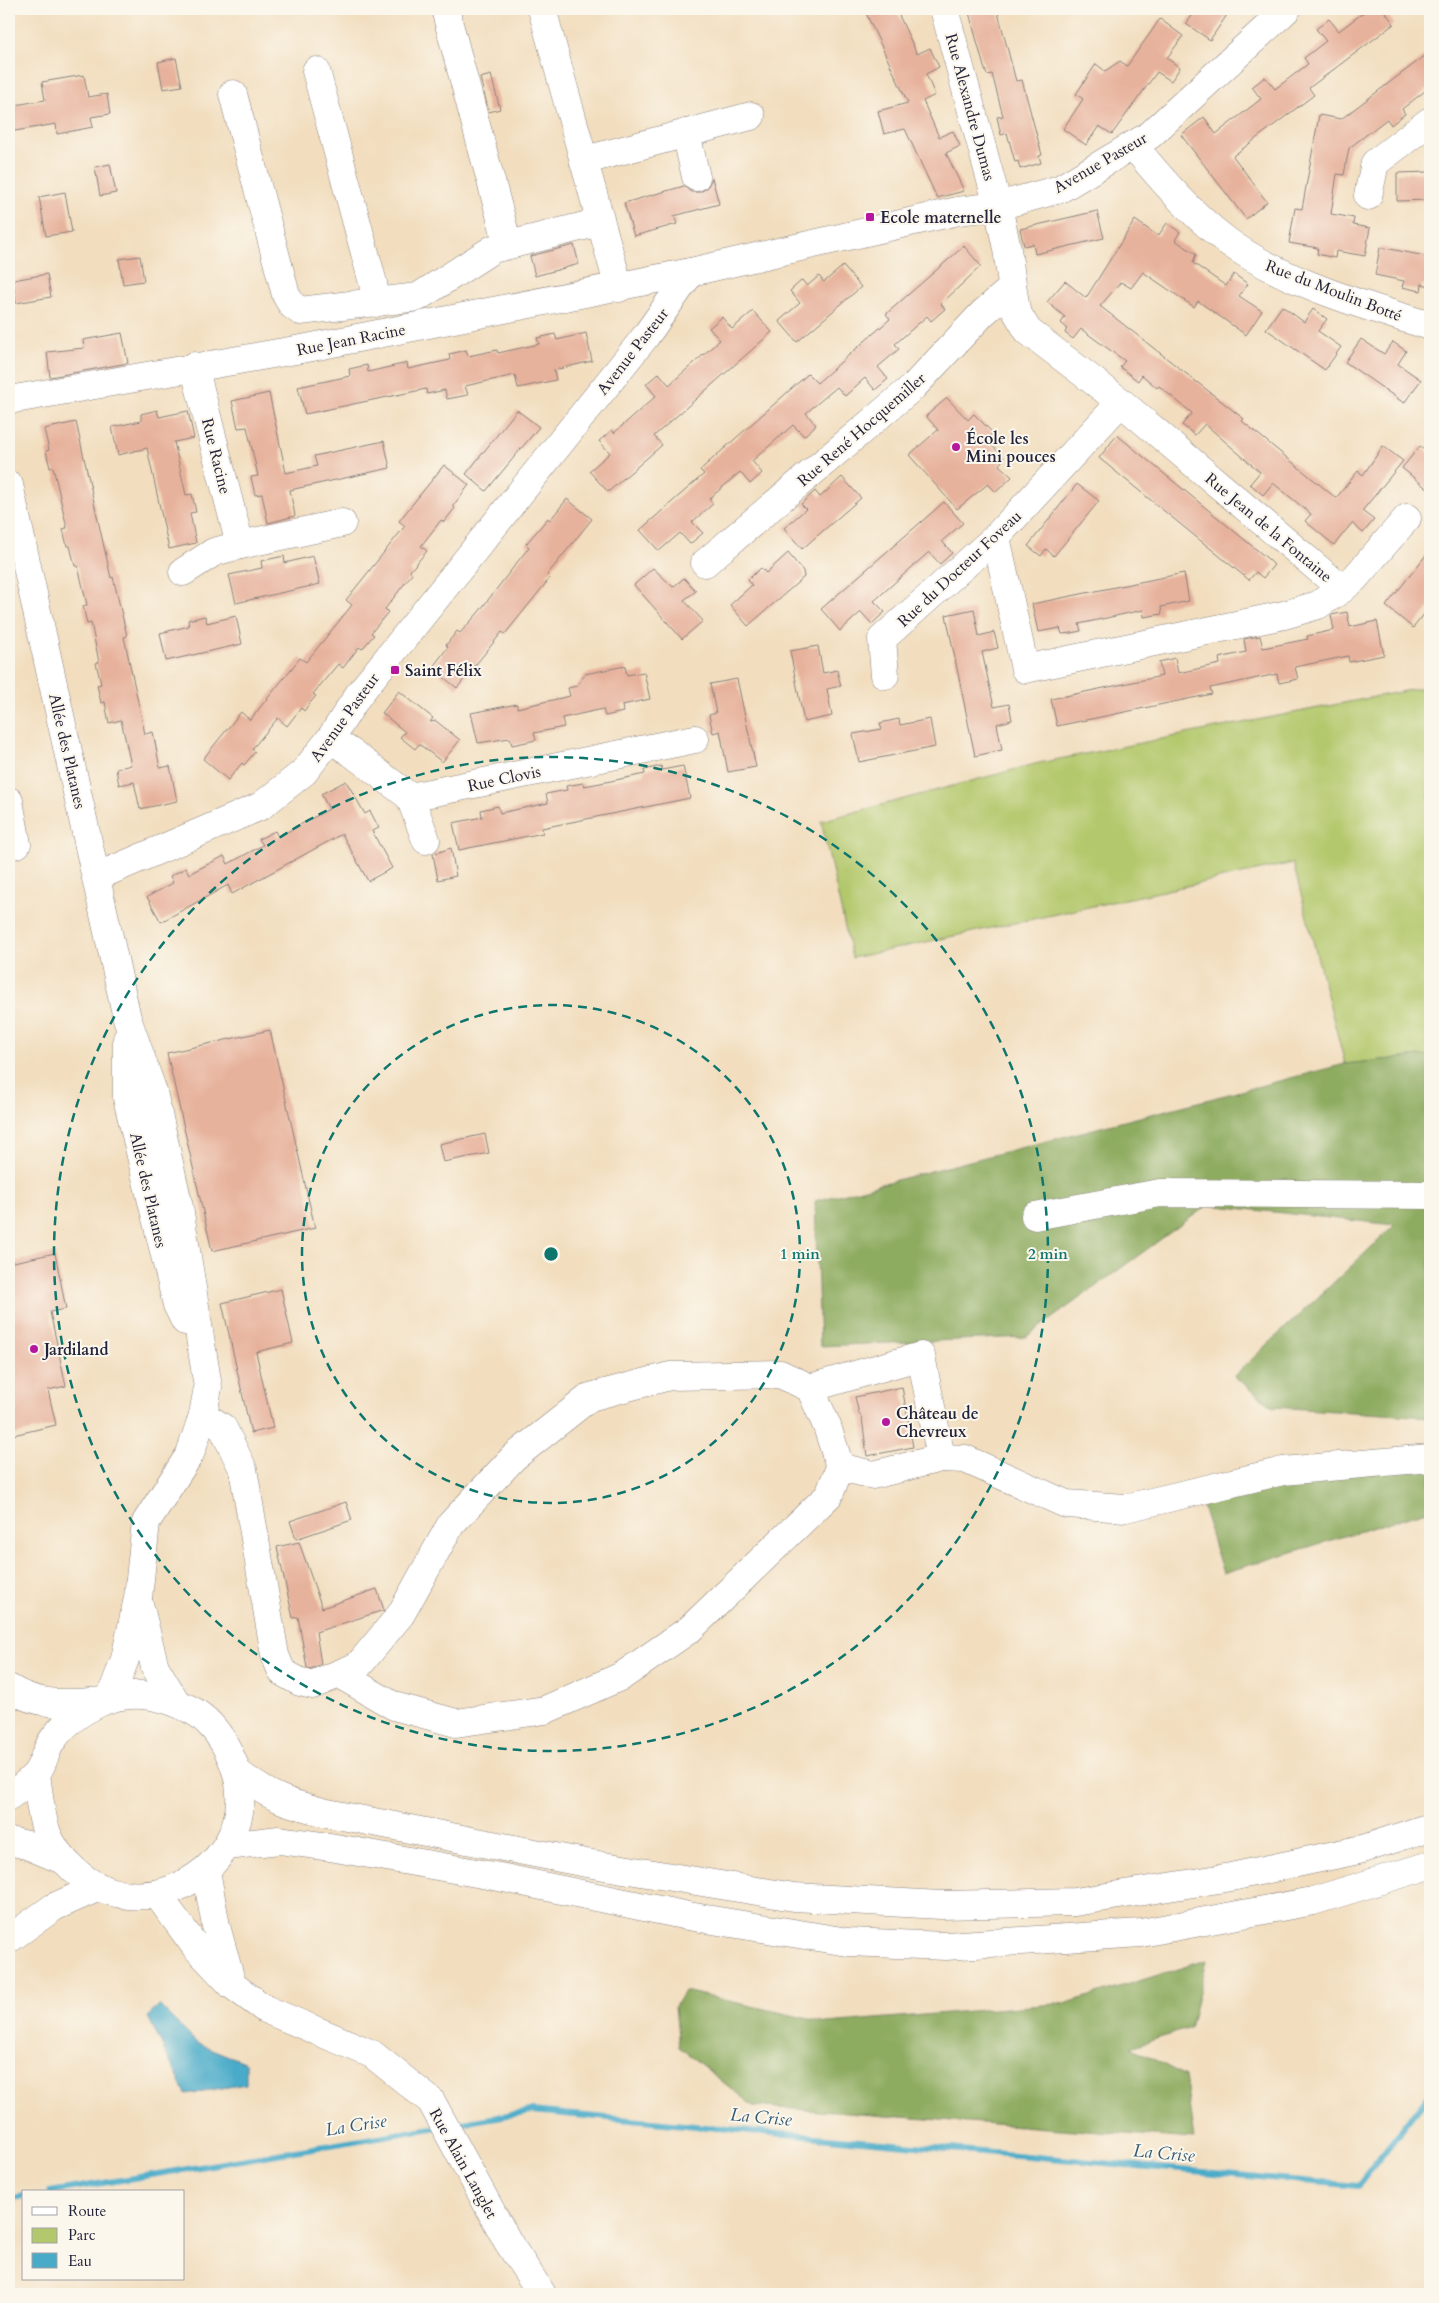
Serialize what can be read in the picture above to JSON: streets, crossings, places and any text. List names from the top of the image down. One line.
{"streets":{"main road":["Rue Alexandre Dumas","Avenue Pasteur","Rue du Moulin Botté","Rue Jean Racine","Rue René Hocquemiller","Rue Racine","Rue Jean de la Fontaine","Rue du Docteur Foveau","Allée des Platanes","Rue Clovis","Rue Alain Langlet"]},"crossings":[["Rue Alexandre Dumas","Avenue Pasteur"],["Rue Alexandre Dumas","Rue Jean de la Fontaine"],["Avenue Pasteur","Rue du Moulin Botté"],["Avenue Pasteur","Rue Jean Racine"],["Avenue Pasteur","Rue Jean de la Fontaine"],["Avenue Pasteur","Allée des Platanes"],["Rue Jean Racine","Rue Racine"],["Rue René Hocquemiller","Rue Jean de la Fontaine"],["Rue Jean de la Fontaine","Rue du Docteur Foveau"]],"water":["La Crise"],"places":{"transit":["Ecole maternelle","Saint Félix"],"other":["École les Mini pouces","Jardiland","Château de Chevreux"]},"legend":["Route","Parc","Eau"],"rings":["1 min","2 min"]}
